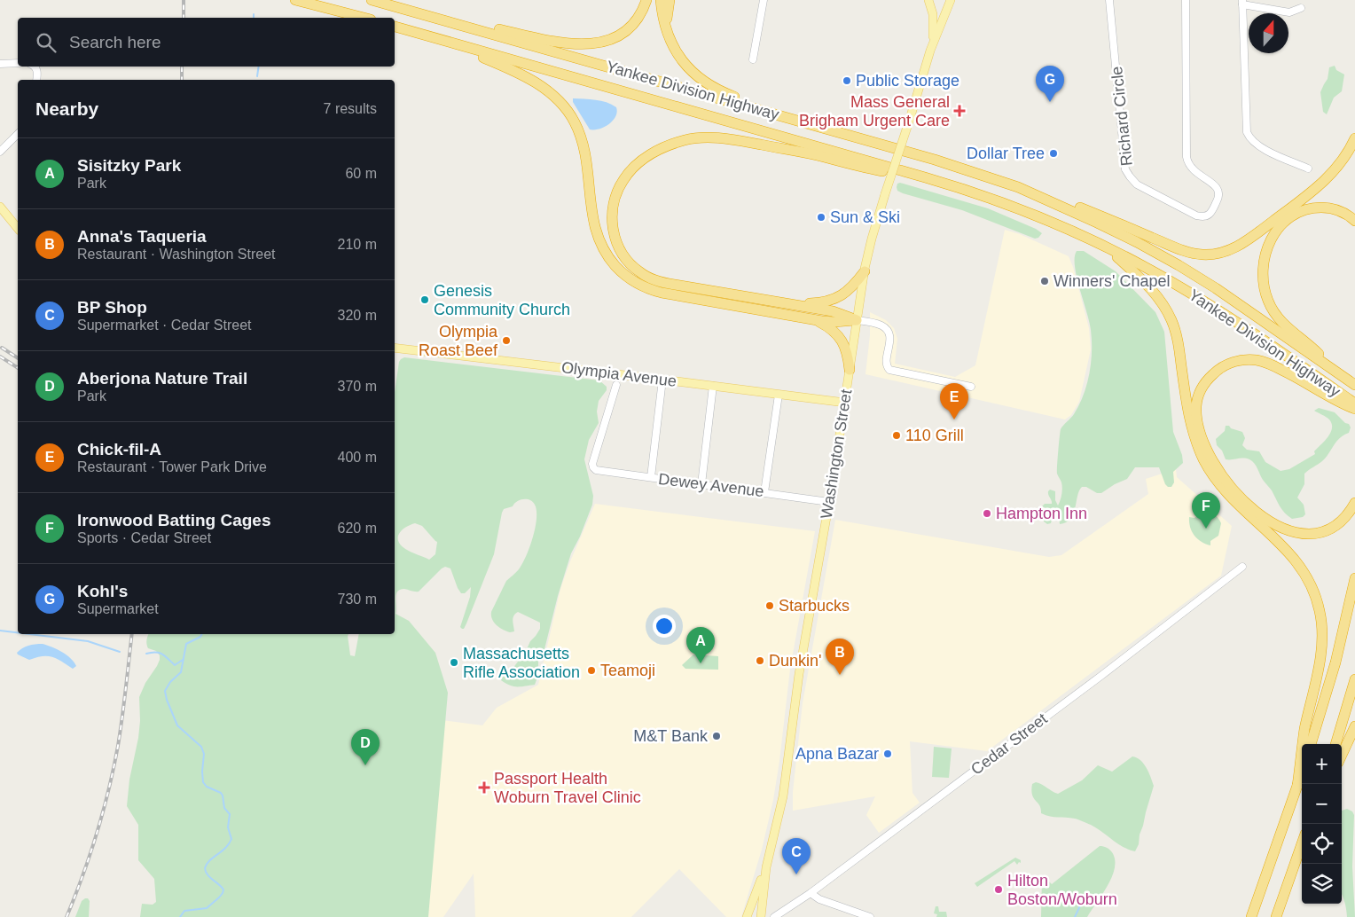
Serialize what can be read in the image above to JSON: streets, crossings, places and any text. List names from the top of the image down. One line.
{"streets":{"highway":["Yankee Division Highway"],"main road":["Olympia Avenue","Washington Street"],"street":["Richard Circle","Dewey Avenue","Cedar Street"]},"crossings":[["Olympia Avenue","Washington Street"],["Washington Street","Dewey Avenue"]],"places":{"other":["Public Storage","Dollar Tree","Sun & Ski","Winners' Chapel","Genesis Community Church","Olympia Roast Beef","110 Grill","Hampton Inn","Starbucks","Dunkin'","Massachusetts Rifle Association","Teamoji","M&T Bank","Apna Bazar","Hilton Boston/Woburn"],"health":["Mass General Brigham Urgent Care","Passport Health Woburn Travel Clinic"]},"north":"top","page":{"search":"Search here","pins":["G","E","F","A","B","D","C"],"heading":["Nearby","7 results"],"list":[{"mark":"A","name":"Sisitzky Park","note":"Park","value":"60 m"},{"mark":"B","name":"Anna's Taqueria","note":"Restaurant · Washington Street","value":"210 m"},{"mark":"C","name":"BP Shop","note":"Supermarket · Cedar Street","value":"320 m"},{"mark":"D","name":"Aberjona Nature Trail","note":"Park","value":"370 m"},{"mark":"E","name":"Chick-fil-A","note":"Restaurant · Tower Park Drive","value":"400 m"},{"mark":"F","name":"Ironwood Batting Cages","note":"Sports · Cedar Street","value":"620 m"},{"mark":"G","name":"Kohl's","note":"Supermarket","value":"730 m"}],"map_buttons":["+","−"]}}
